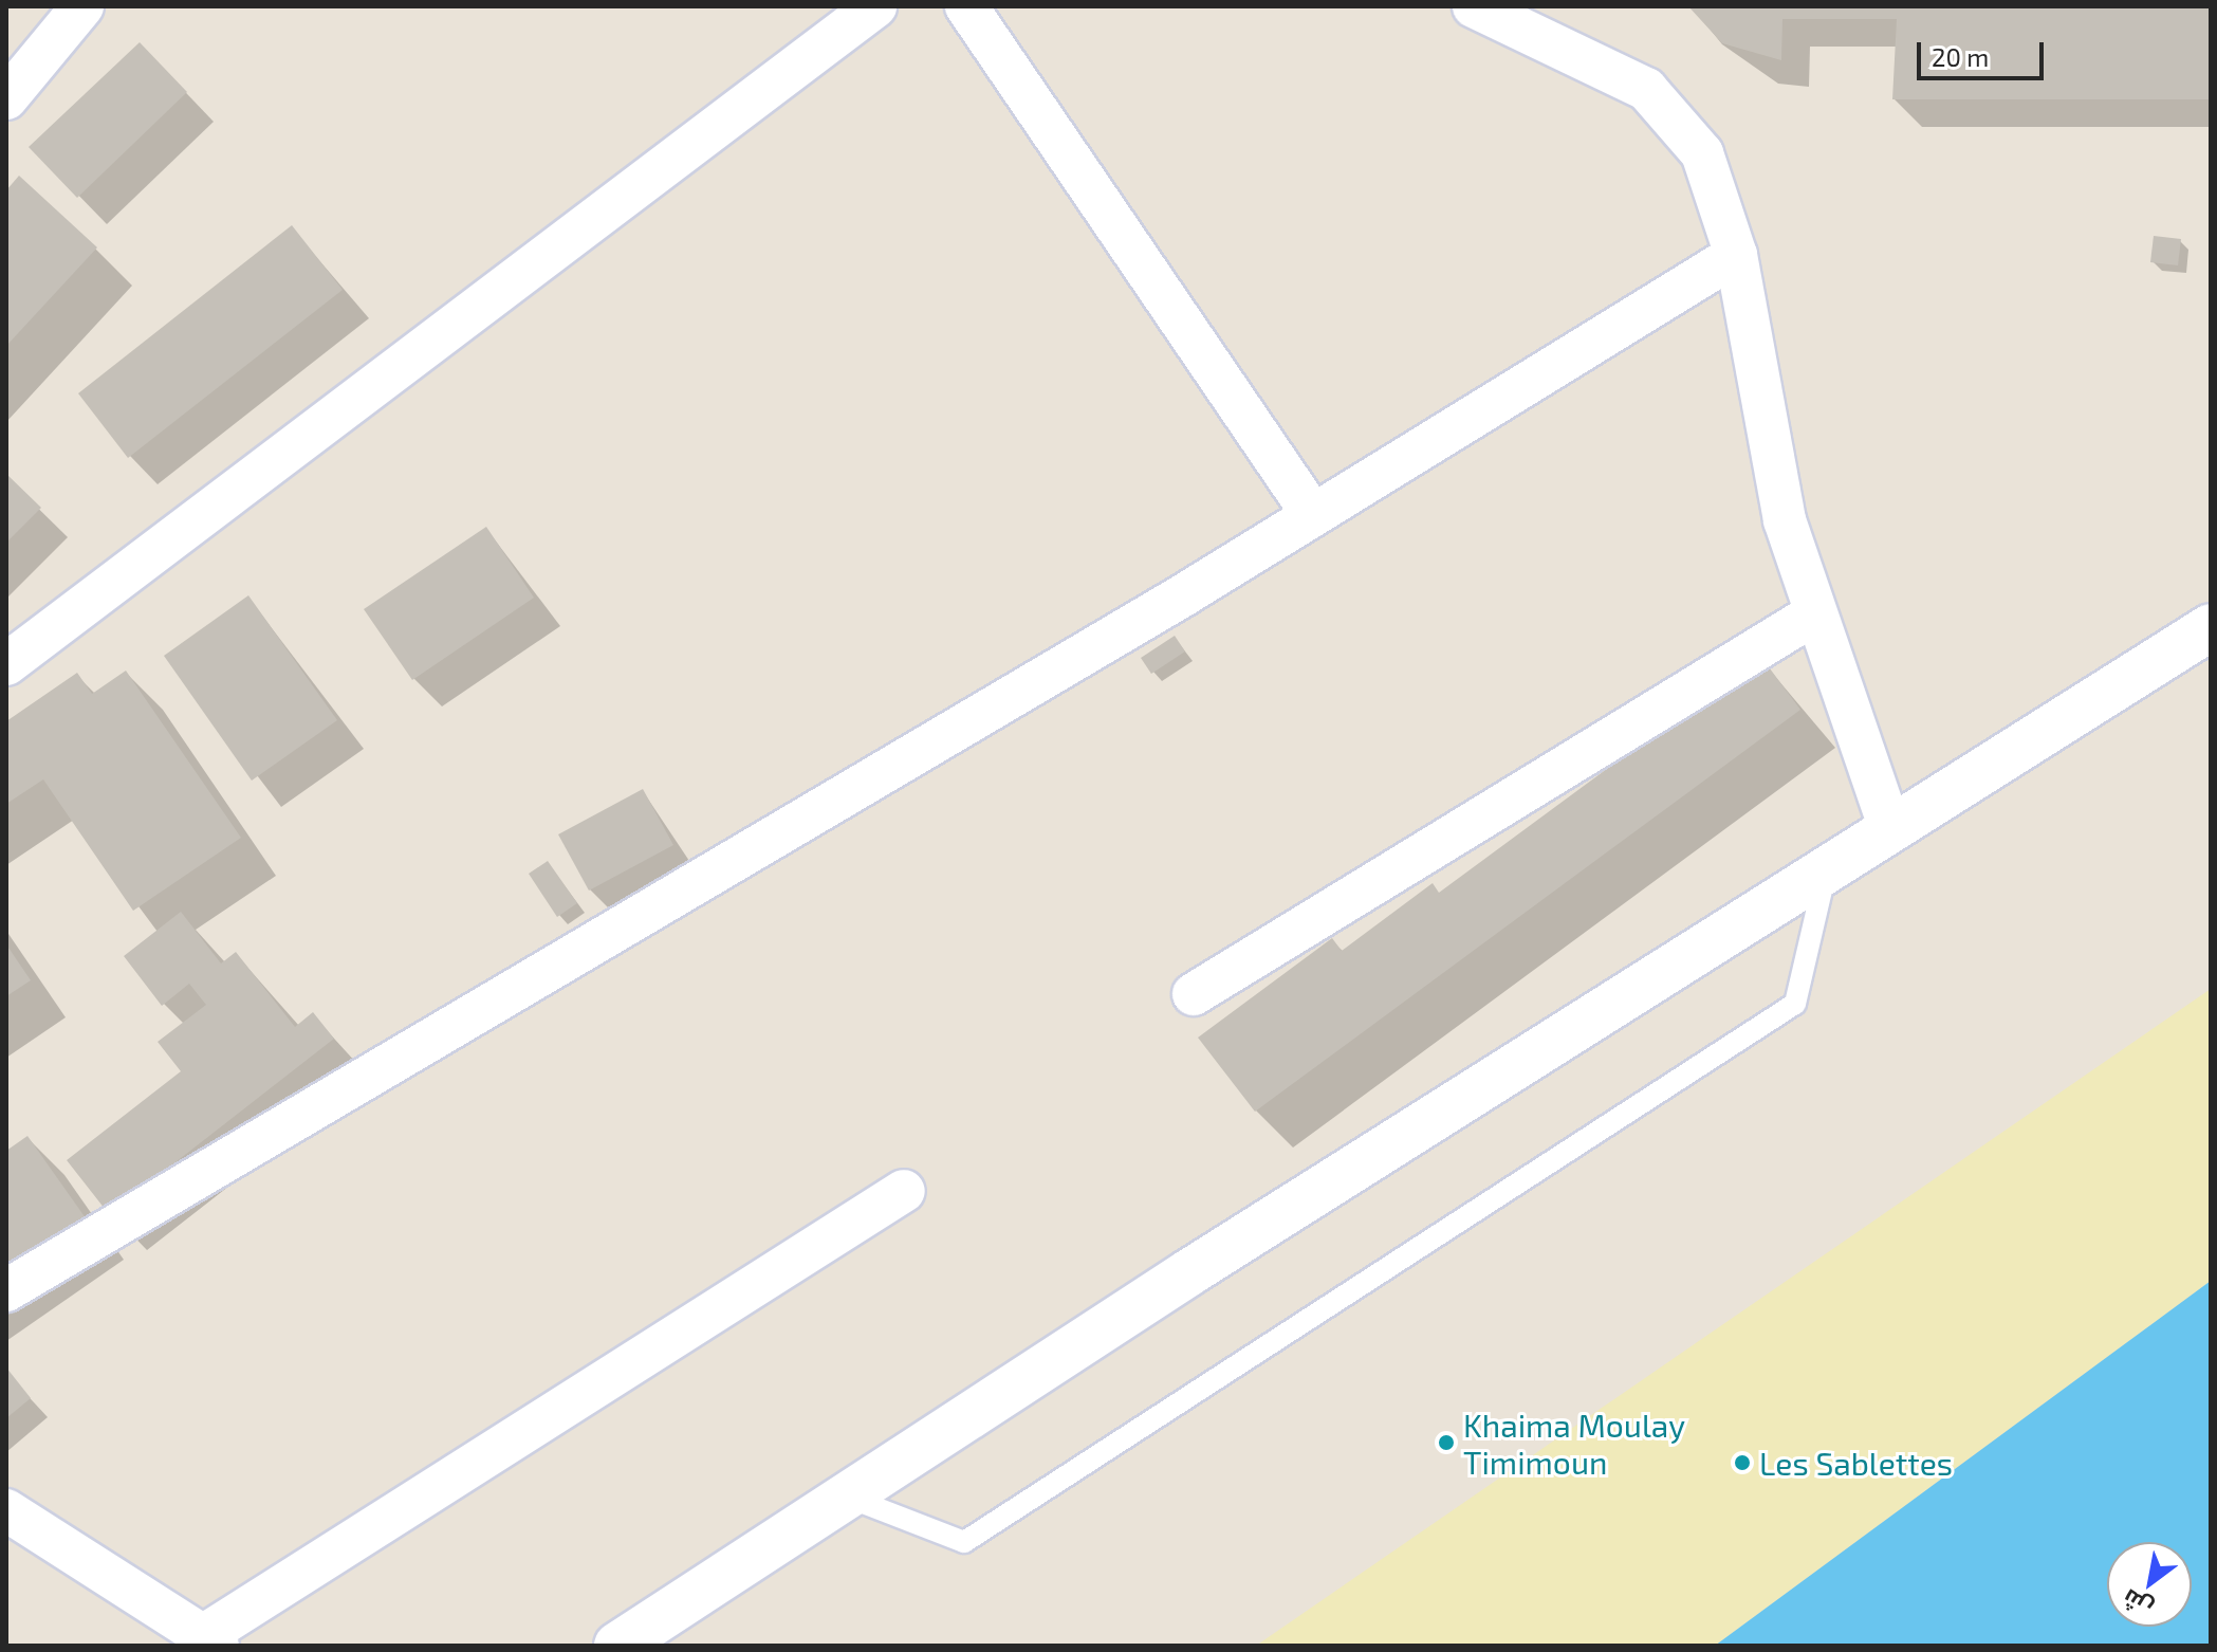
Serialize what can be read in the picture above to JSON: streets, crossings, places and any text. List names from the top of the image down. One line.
{"places":["Khaima Moulay Timimoun","Les Sablettes"],"scale_bar":"20 m","north":"bottom left"}
